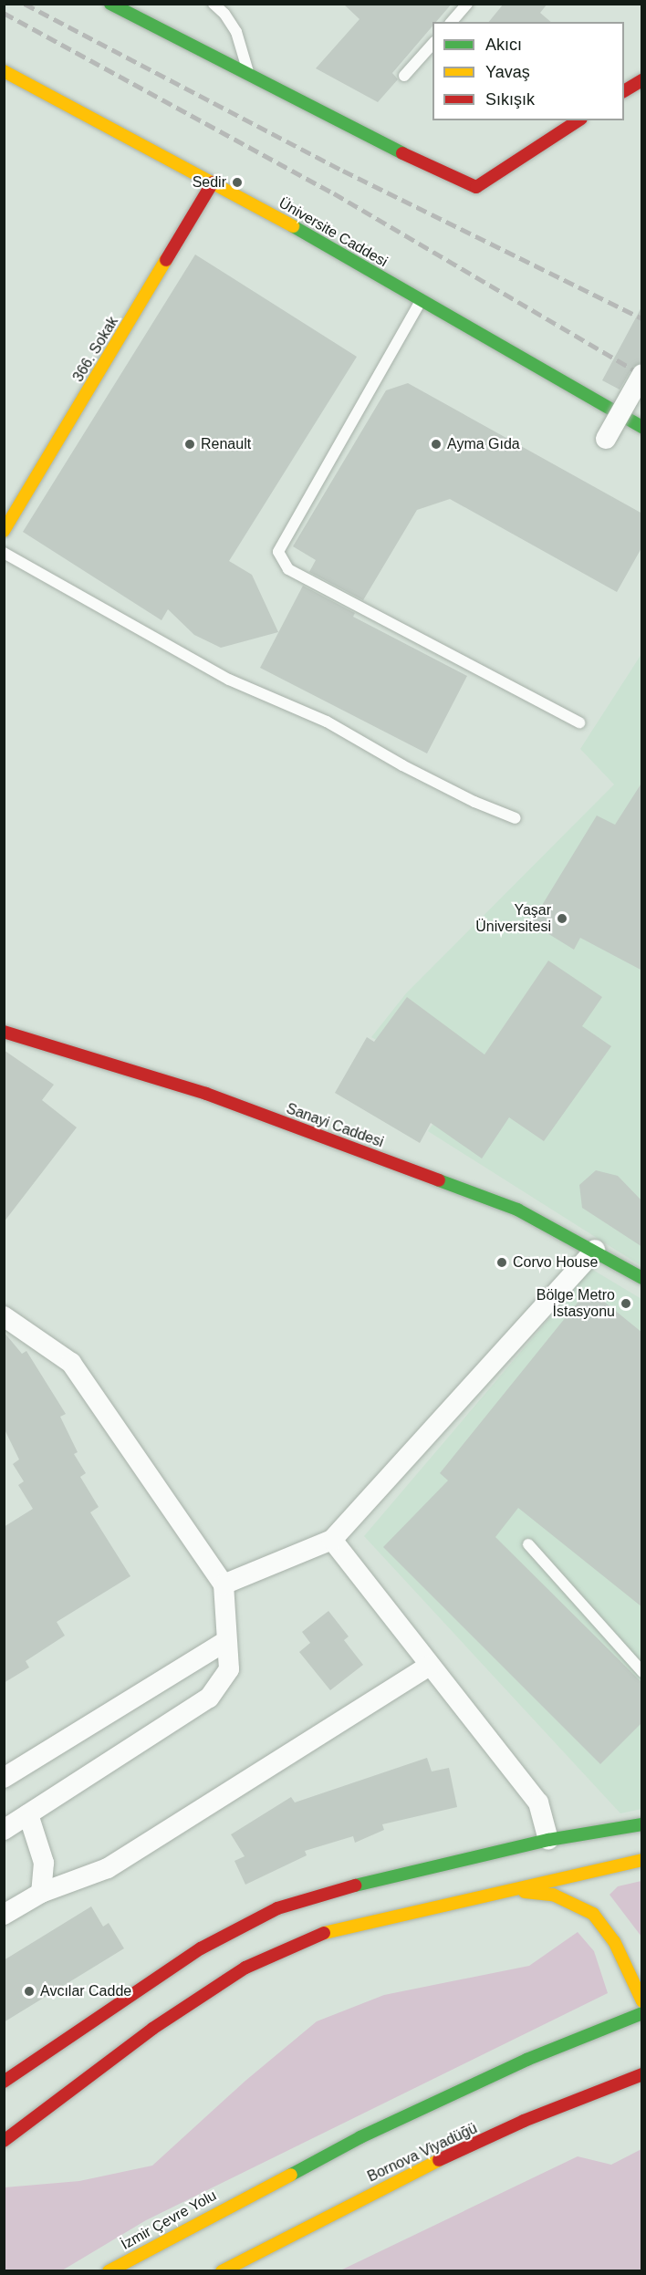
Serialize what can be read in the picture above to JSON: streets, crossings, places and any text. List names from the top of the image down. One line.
{"streets":{"main road":["Üniversite Caddesi","366. Sokak","Sanayi Caddesi","Bornova Viyadüğü","İzmir Çevre Yolu"]},"crossings":[["Üniversite Caddesi","366. Sokak"]],"places":["Sedir","Renault","Ayma Gıda","Yaşar Üniversitesi","Corvo House","Bölge Metro İstasyonu","Avcılar Cadde"],"legend":["Akıcı","Yavaş","Sıkışık"]}
